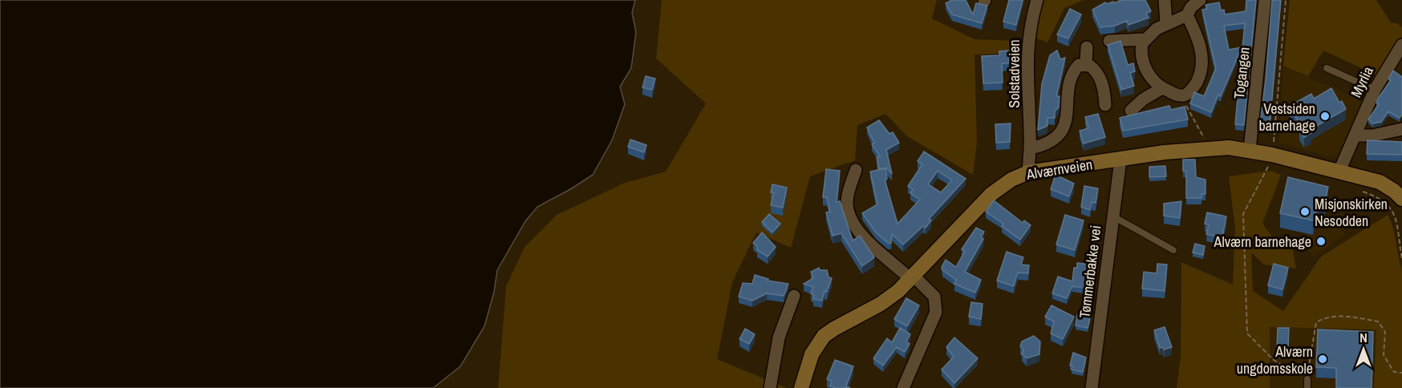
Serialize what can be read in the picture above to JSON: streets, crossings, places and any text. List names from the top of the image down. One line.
{"streets":{"main road":["Alværnveien"],"street":["Togangen","Solstadveien","Myrlia","Tømmerbakke vei"]},"crossings":[["Togangen","Alværnveien"],["Solstadveien","Alværnveien"],["Myrlia","Alværnveien"],["Alværnveien","Tømmerbakke vei"]],"places":["Vestsiden barnehage","Misjonskirken Nesodden","Alværn barnehage","Alværn ungdomsskole"],"north":"top"}
